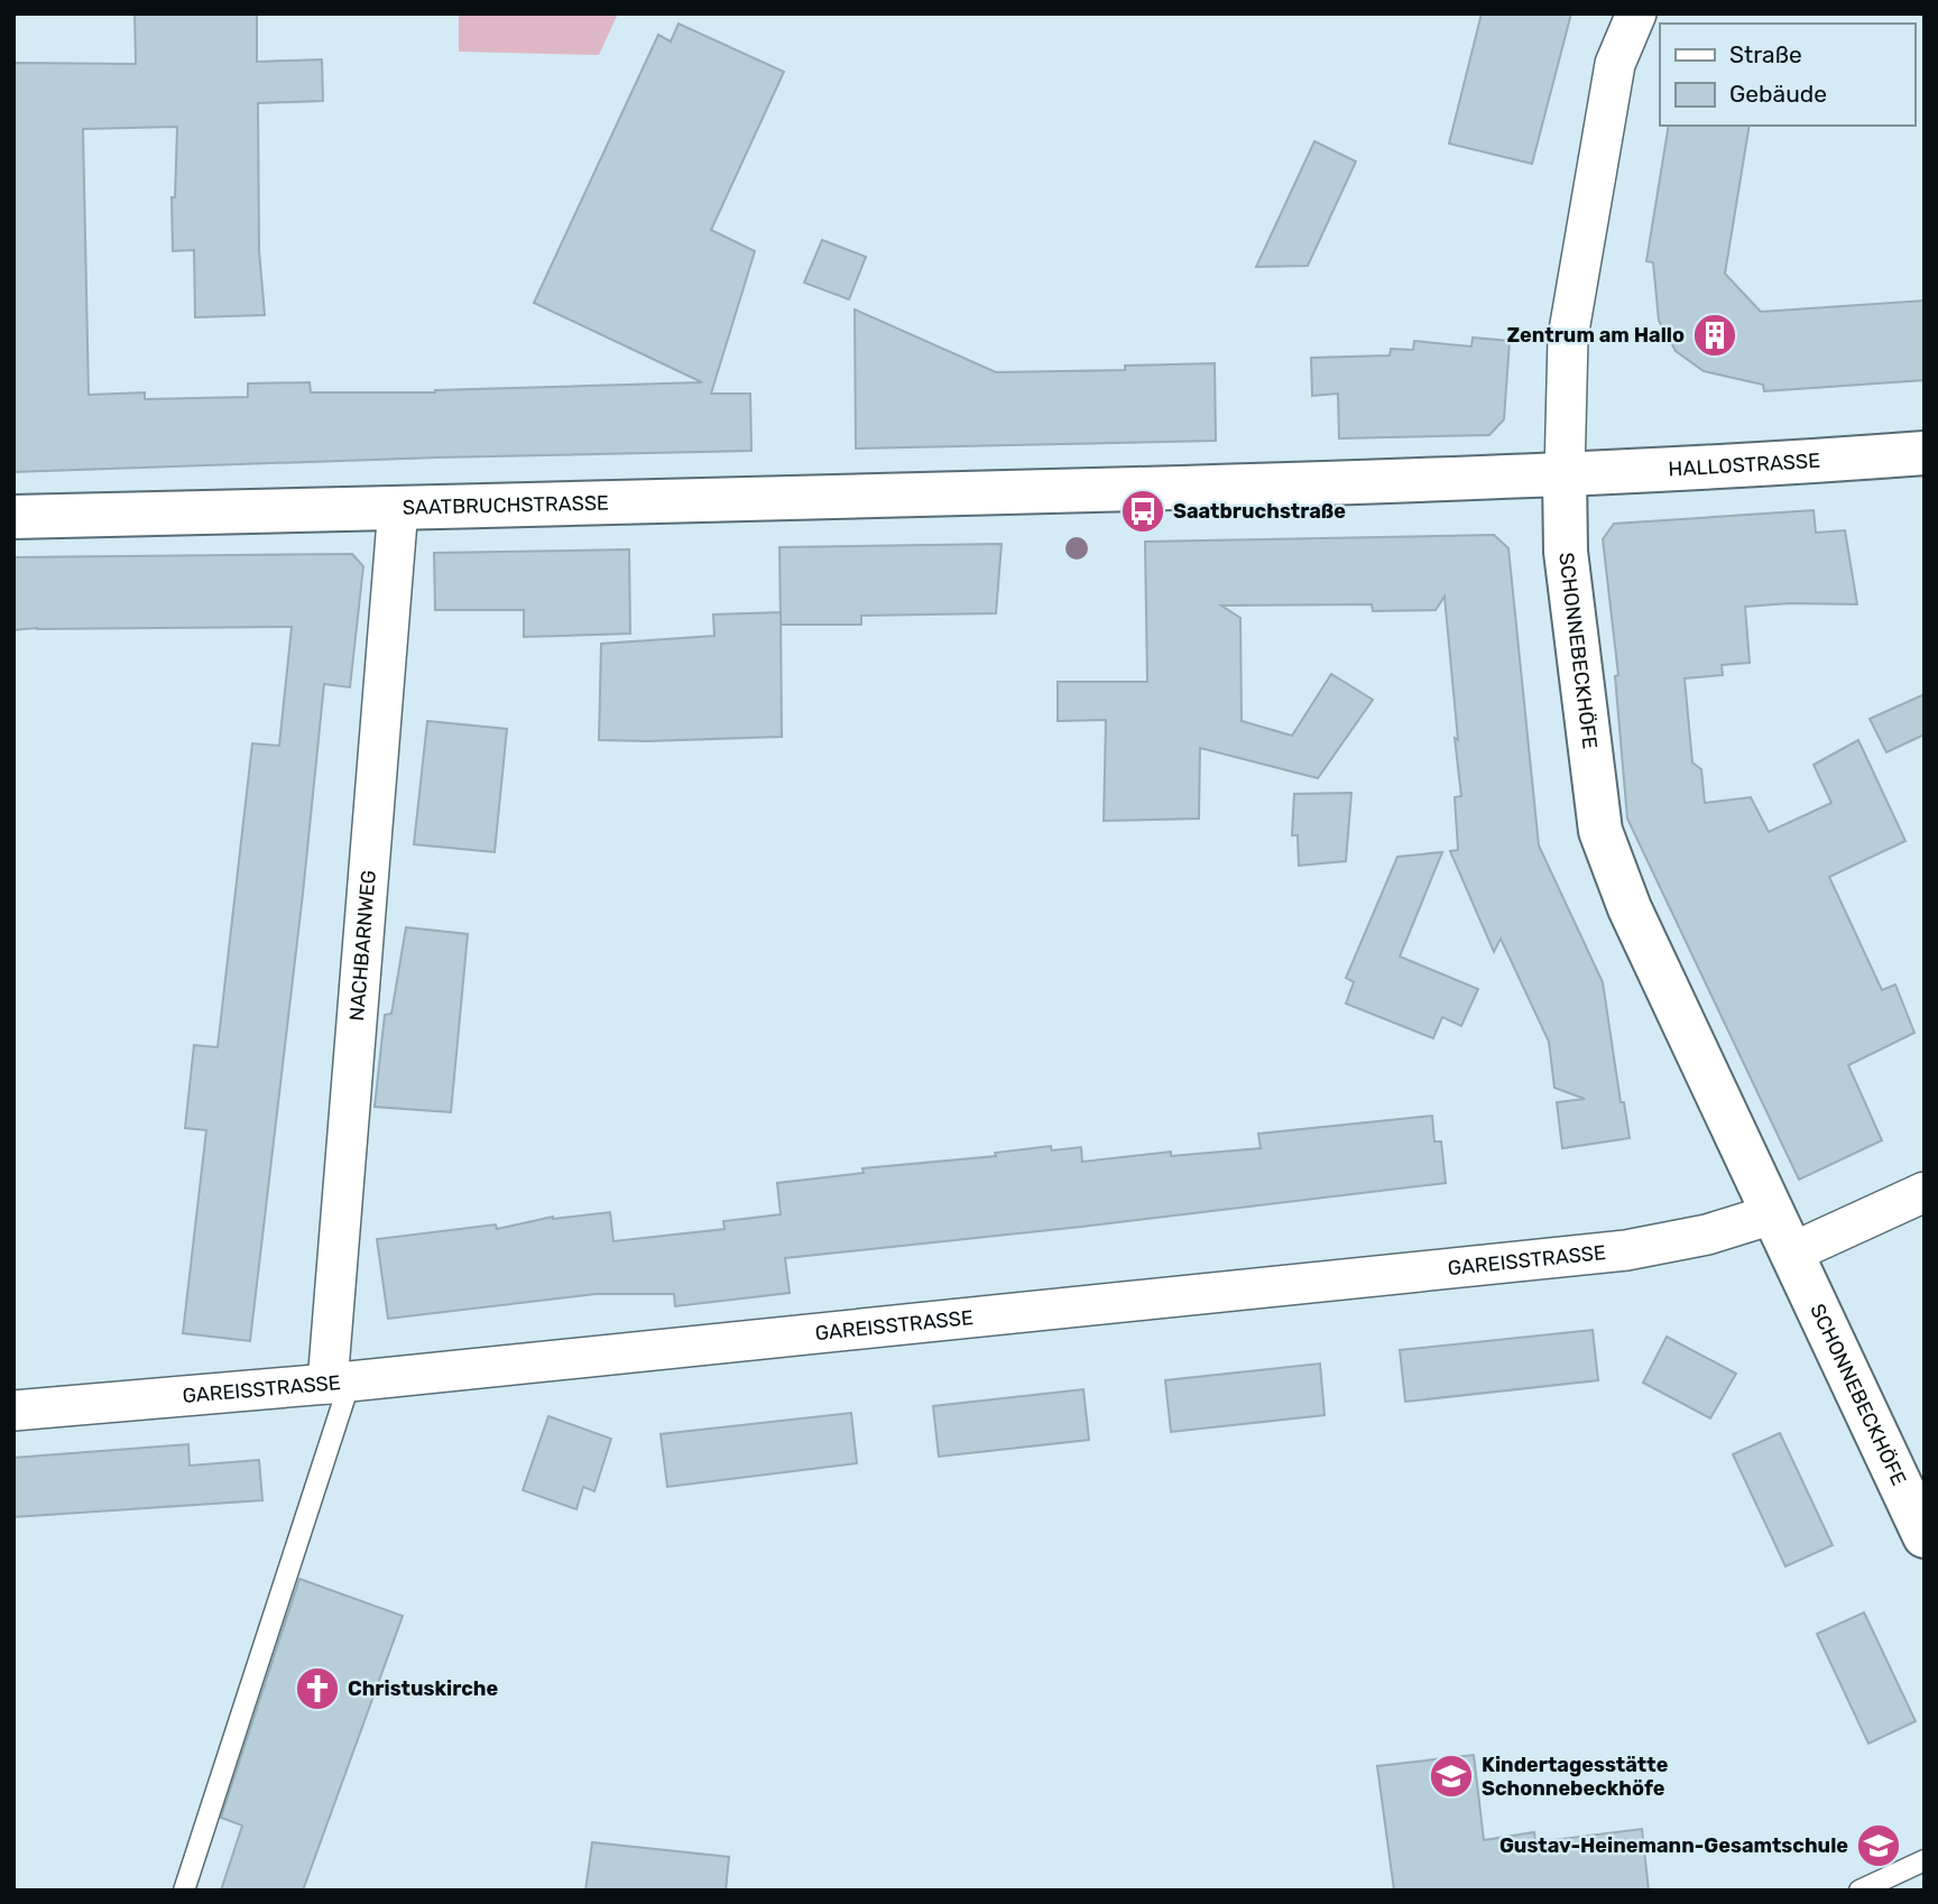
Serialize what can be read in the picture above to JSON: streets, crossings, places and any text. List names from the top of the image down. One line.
{"streets":{"main road":["HALLOSTRASSE","SAATBRUCHSTRASSE","SCHONNEBECKHÖFE"],"street":["NACHBARNWEG","GAREISSTRASSE"]},"crossings":[["HALLOSTRASSE","SAATBRUCHSTRASSE"],["HALLOSTRASSE","SCHONNEBECKHÖFE"],["SAATBRUCHSTRASSE","SCHONNEBECKHÖFE"],["SAATBRUCHSTRASSE","NACHBARNWEG"],["SCHONNEBECKHÖFE","GAREISSTRASSE"],["NACHBARNWEG","GAREISSTRASSE"]],"places":{"building":["Zentrum am Hallo"],"bus stop":["Saatbruchstraße"],"church":["Christuskirche"],"school or university":["Kindertagesstätte Schonnebeckhöfe","Gustav-Heinemann-Gesamtschule"]},"legend":["Straße","Gebäude"]}
